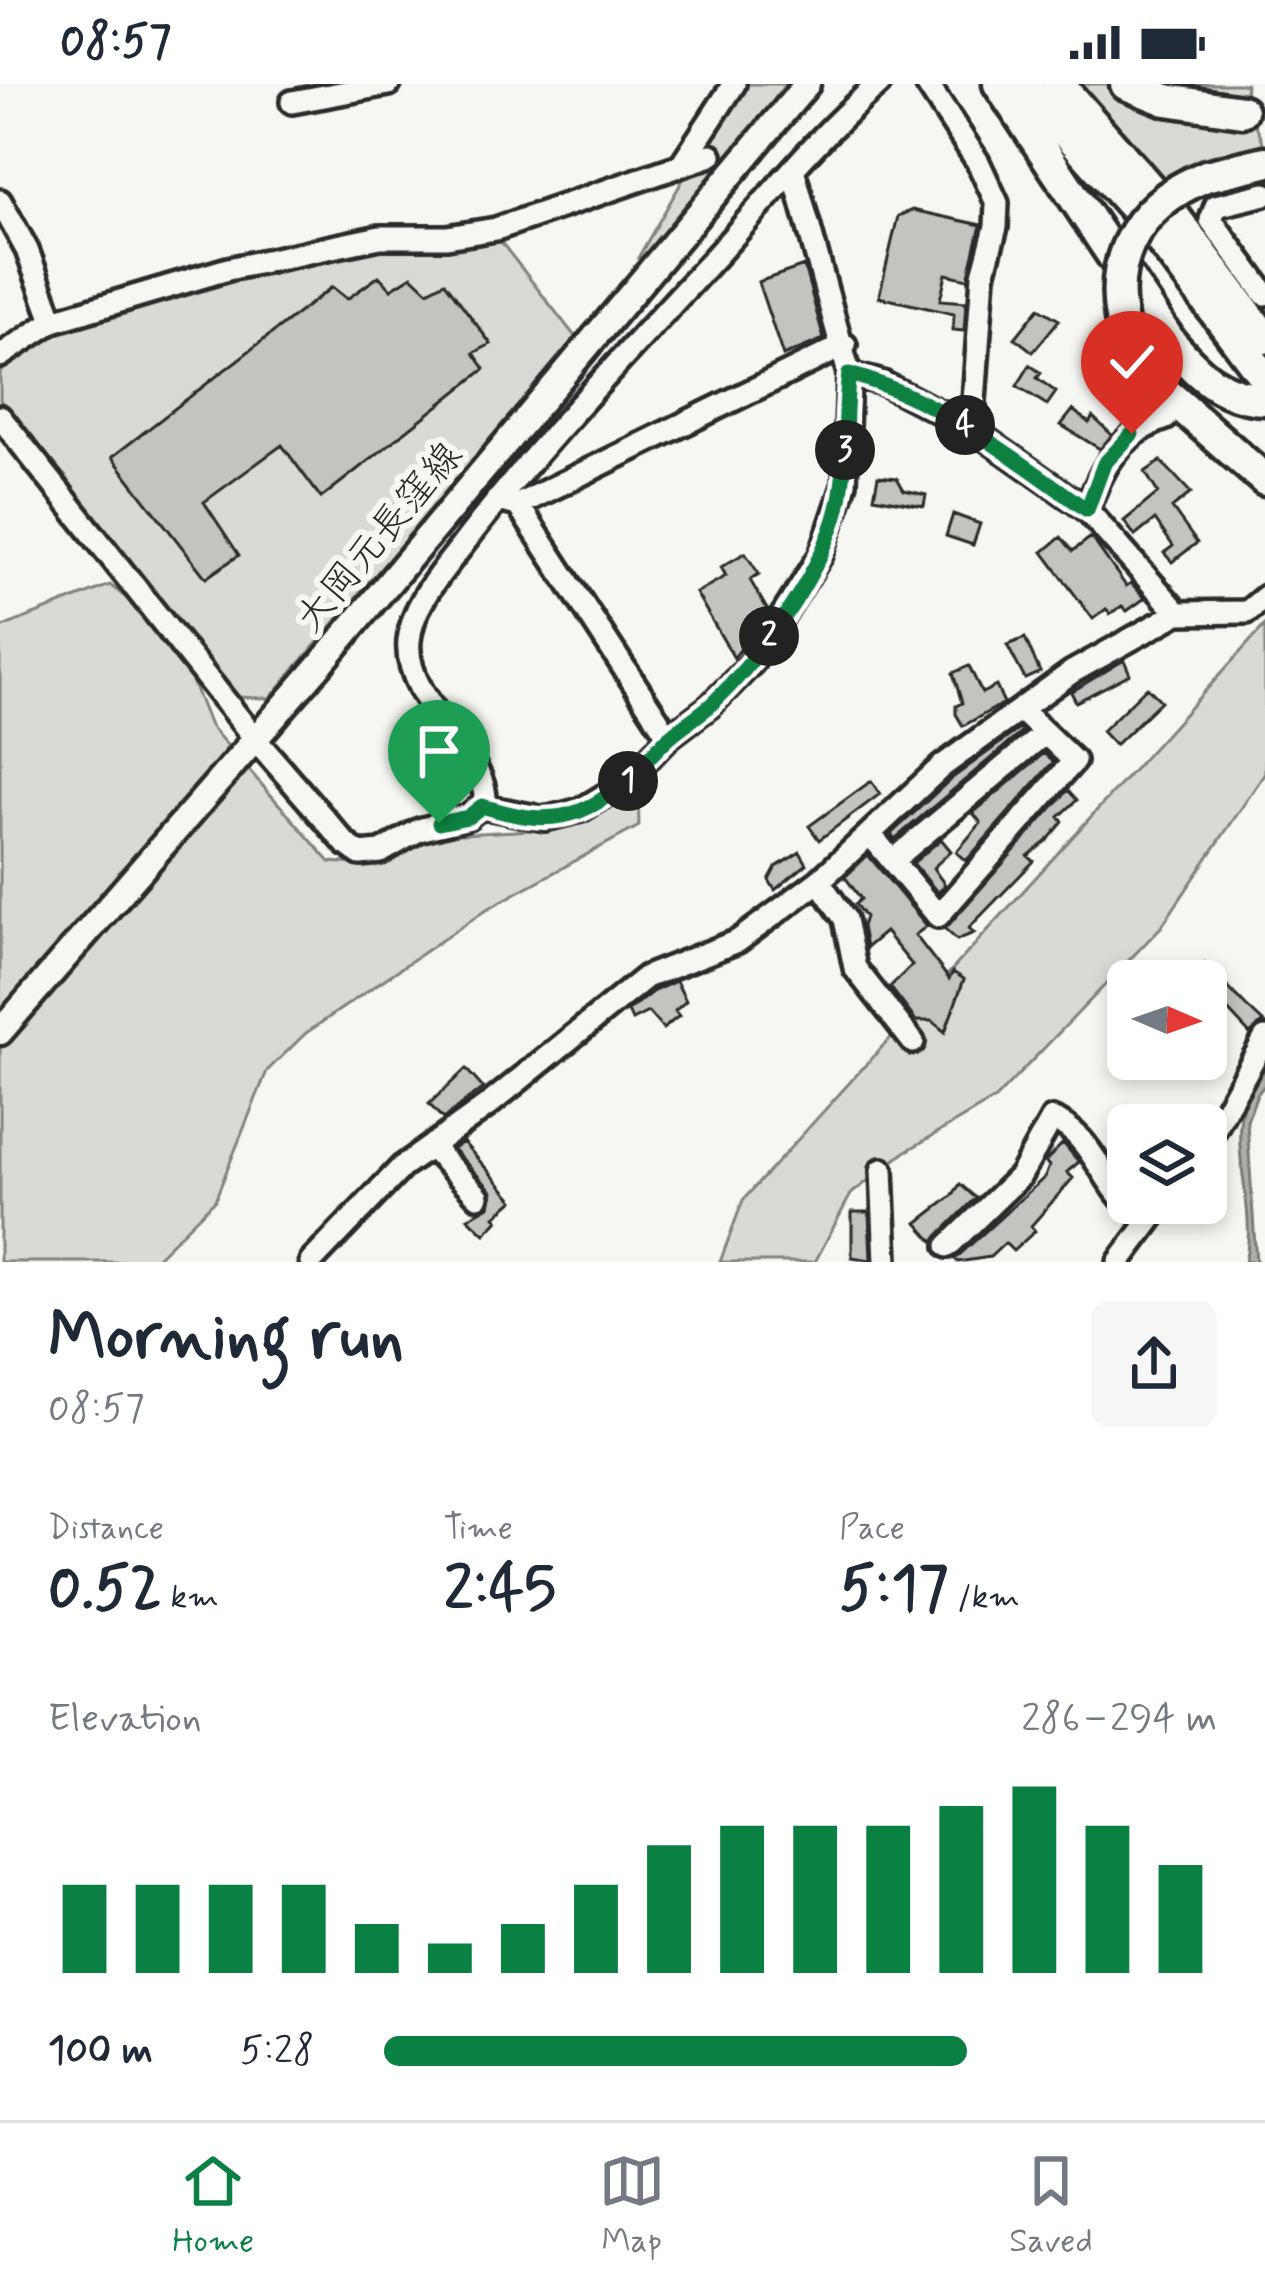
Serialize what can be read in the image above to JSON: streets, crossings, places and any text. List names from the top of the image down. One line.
{"streets":{"main road":["大岡元長窪線"]},"north":"right","page":{"status":"08:57","pins":["4","3","2","1"],"heading":["Morning run","08:57"],"stats":[["Distance","0.52 km"],["Time","2:45"],["Pace","5:17 /km"]],"chart":["Elevation","286–294 m"],"list":[{"name":"100 m","note":"5:28"}],"tabs":["Home","Map","Saved"]}}
